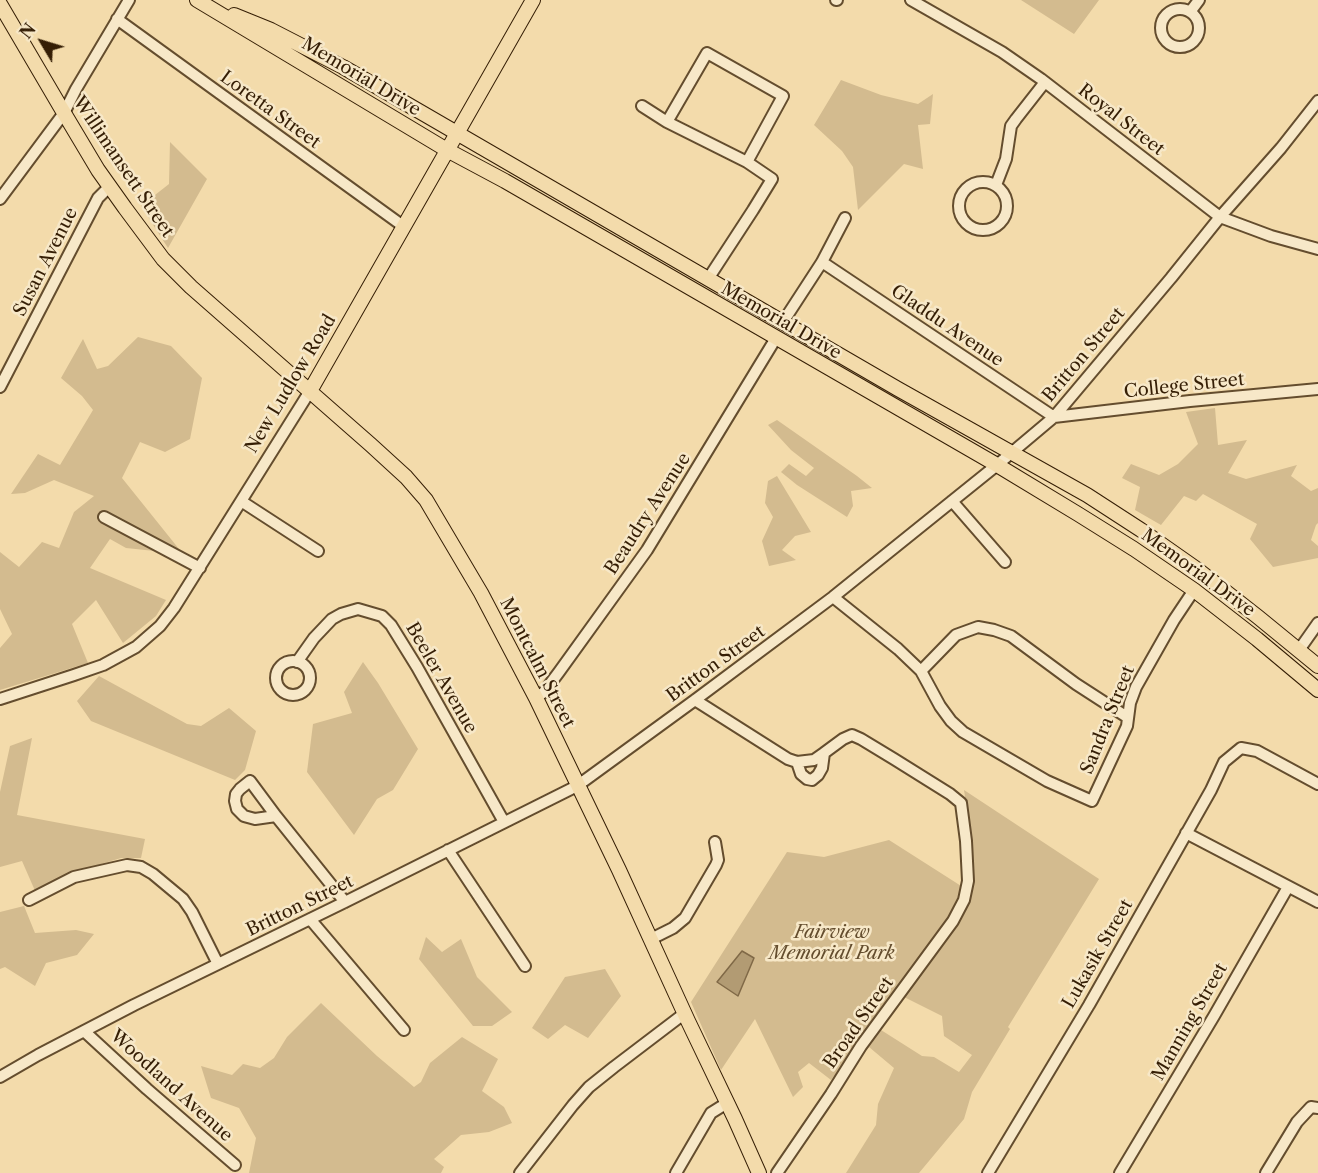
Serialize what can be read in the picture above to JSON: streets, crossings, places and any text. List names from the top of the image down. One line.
{"streets":{"main road":["Memorial Drive","Willimansett Street","New Ludlow Road","Montcalm Street"],"street":["Loretta Street","Royal Street","Susan Avenue","Gladdu Avenue","Britton Street","College Street","Beaudry Avenue","Beeler Avenue","Sandra Street","Lukasik Street","Manning Street","Broad Street","Woodland Avenue"]},"crossings":[["Memorial Drive","Britton Street"],["Memorial Drive","New Ludlow Road"],["Memorial Drive","Beaudry Avenue"],["Memorial Drive","Sandra Street"],["Loretta Street","New Ludlow Road"],["Royal Street","Britton Street"],["Willimansett Street","Susan Avenue"],["Willimansett Street","Montcalm Street"],["Gladdu Avenue","Britton Street"],["Gladdu Avenue","College Street"],["Britton Street","College Street"],["Britton Street","Montcalm Street"],["Britton Street","Beeler Avenue"],["Britton Street","Woodland Avenue"],["New Ludlow Road","Montcalm Street"],["Beaudry Avenue","Montcalm Street"]],"parks":["Fairview Memorial Park"],"north":"top left"}
